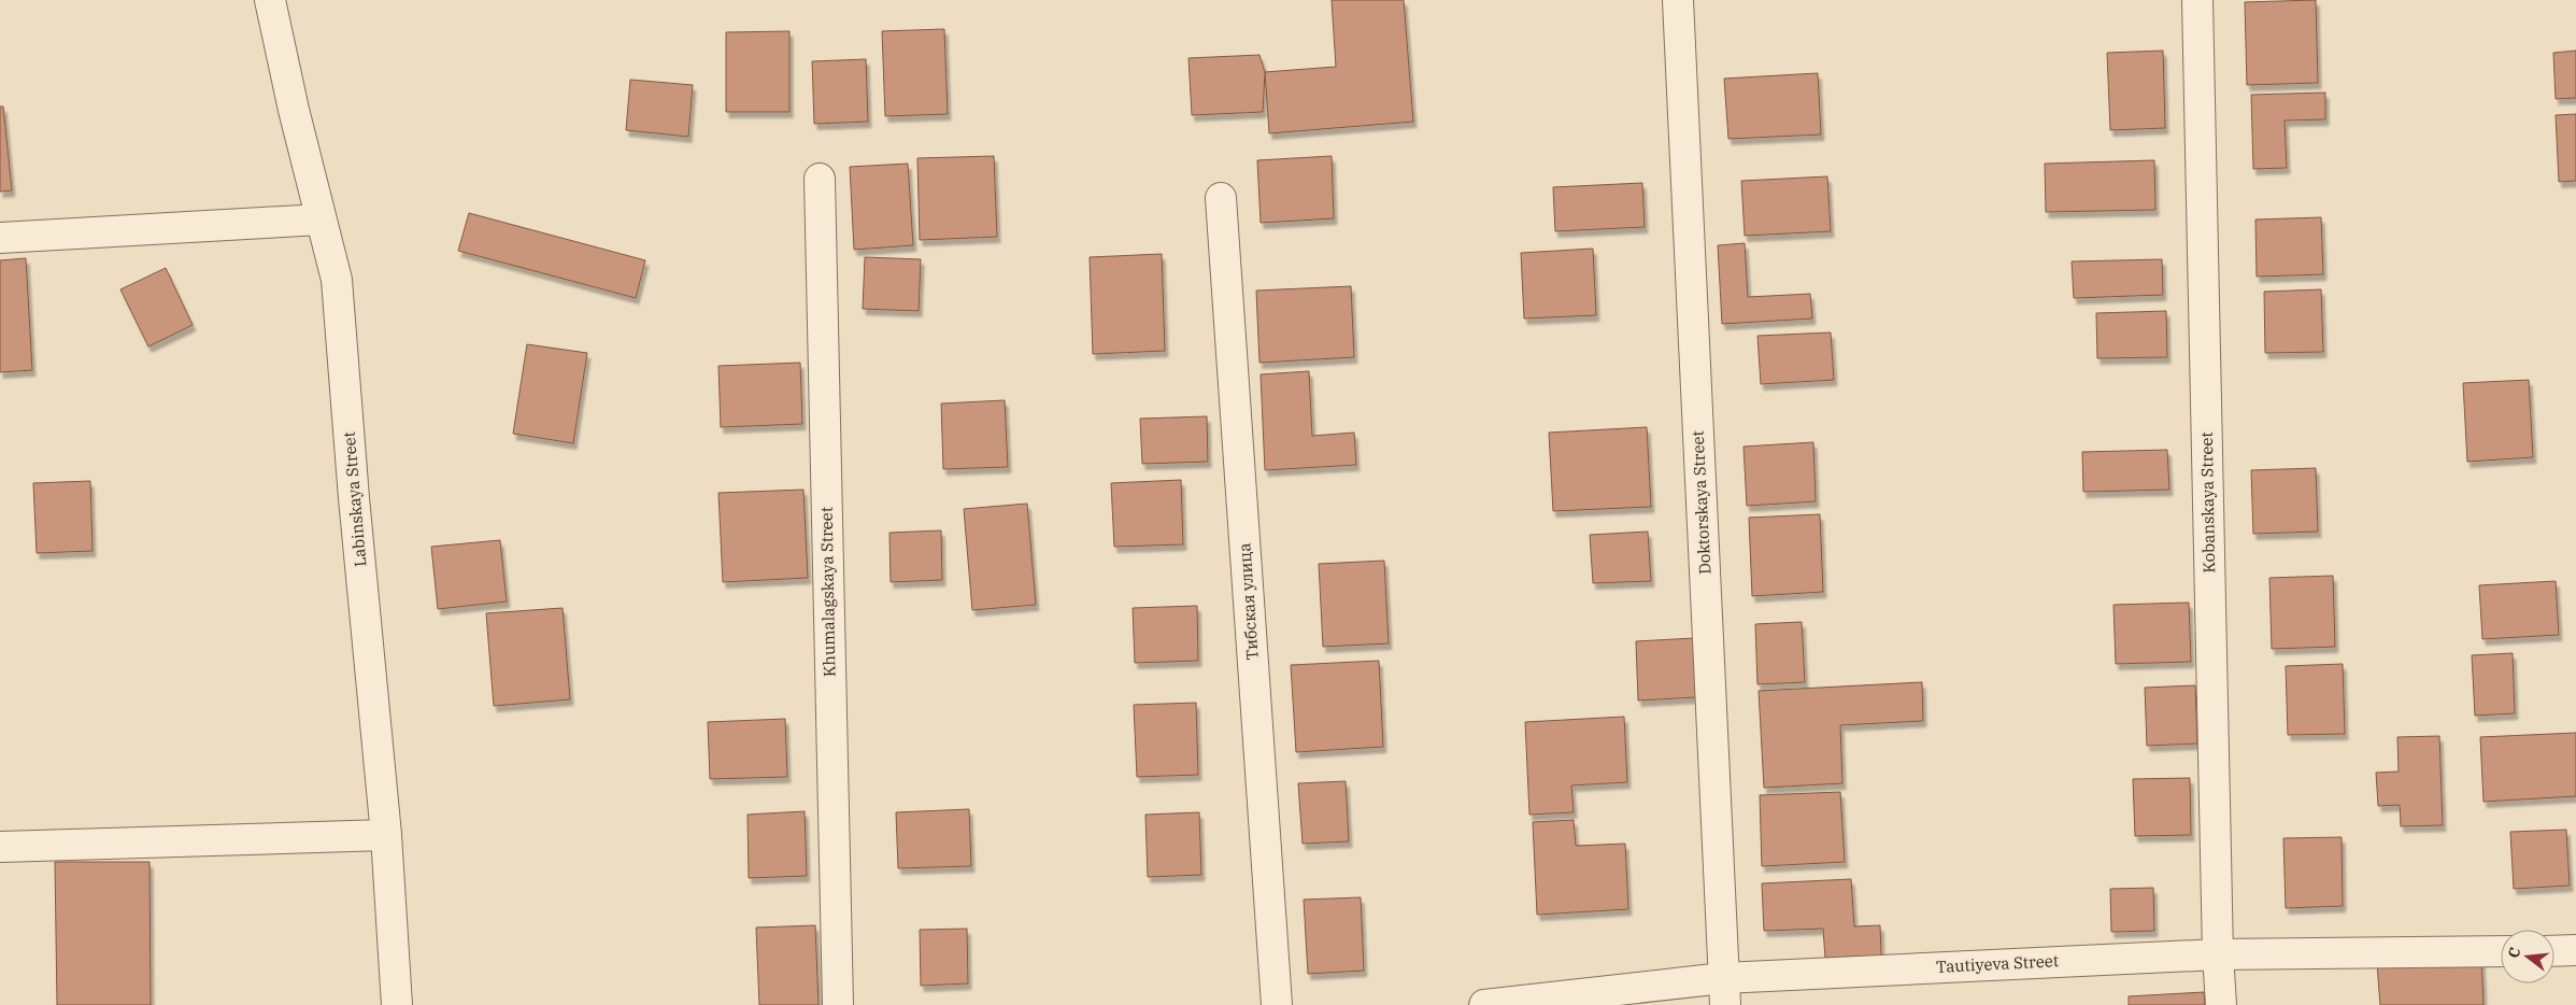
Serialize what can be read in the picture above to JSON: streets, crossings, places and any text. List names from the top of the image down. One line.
{"streets":{"street":["Labinskaya Street","Doktorskaya Street","Kobanskaya Street","Khumalagskaya Street","Тибская улица","Tautiyeva Street"]},"crossings":[["Doktorskaya Street","Tautiyeva Street"],["Kobanskaya Street","Tautiyeva Street"]],"north":"left"}
